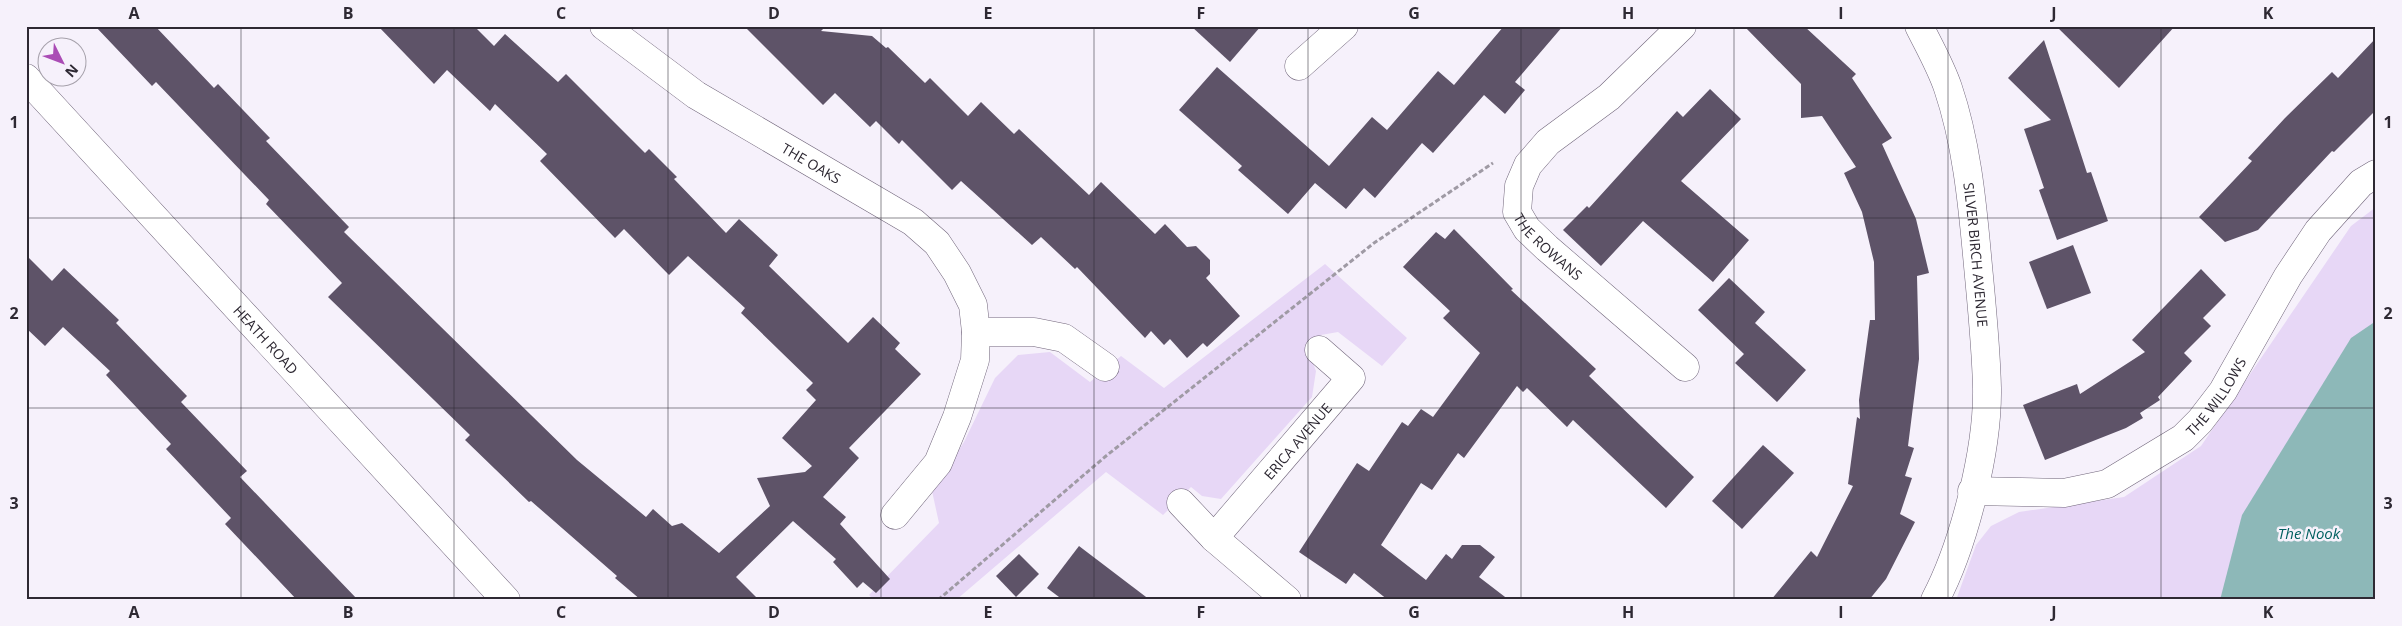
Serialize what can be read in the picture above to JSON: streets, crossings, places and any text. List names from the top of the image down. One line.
{"streets":{"street":["THE OAKS","THE ROWANS","SILVER BIRCH AVENUE","HEATH ROAD","THE WILLOWS","ERICA AVENUE"]},"crossings":[["SILVER BIRCH AVENUE","THE WILLOWS"]],"water":["The Nook"],"north":"bottom right","grid":{"columns":["A","B","C","D","E","F","G","H","I","J","K"],"rows":["1","2","3"]}}
